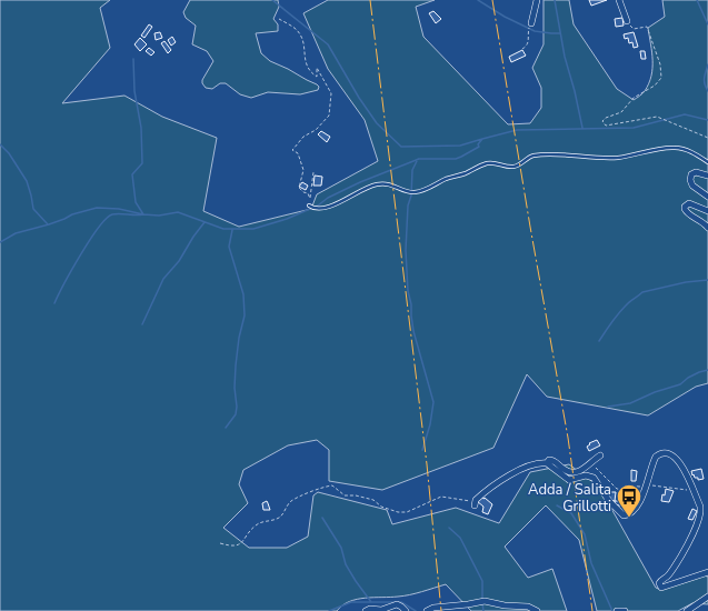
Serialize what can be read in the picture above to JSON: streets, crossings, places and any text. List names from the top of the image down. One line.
{"places":{"bus stop":["Adda / Salita Grillotti"]}}
